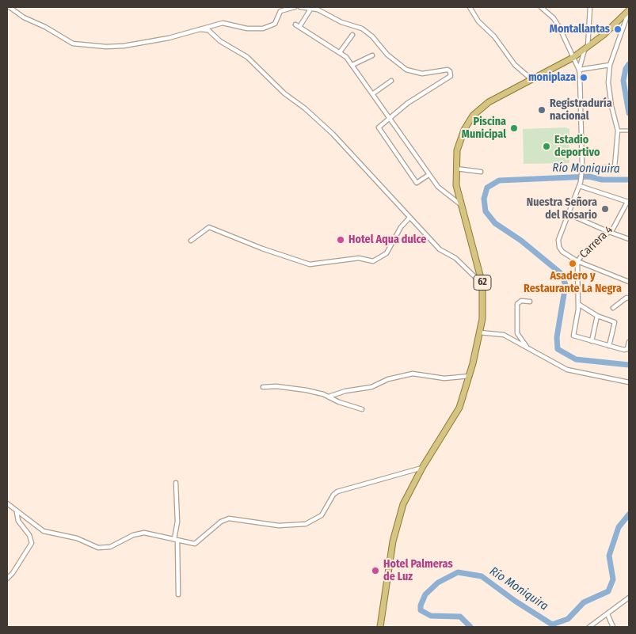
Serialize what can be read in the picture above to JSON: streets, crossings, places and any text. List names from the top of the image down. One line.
{"streets":{"main road":["62"],"street":["Carrera 4"]},"water":["Río Moniquira"],"places":["Montallantas","moniplaza","Registraduría nacional","Piscina Municipal","Estadio deportivo","Nuestra Señora del Rosario","Hotel Aqua dulce","Asadero y Restaurante La Negra","Hotel Palmeras de Luz"]}
